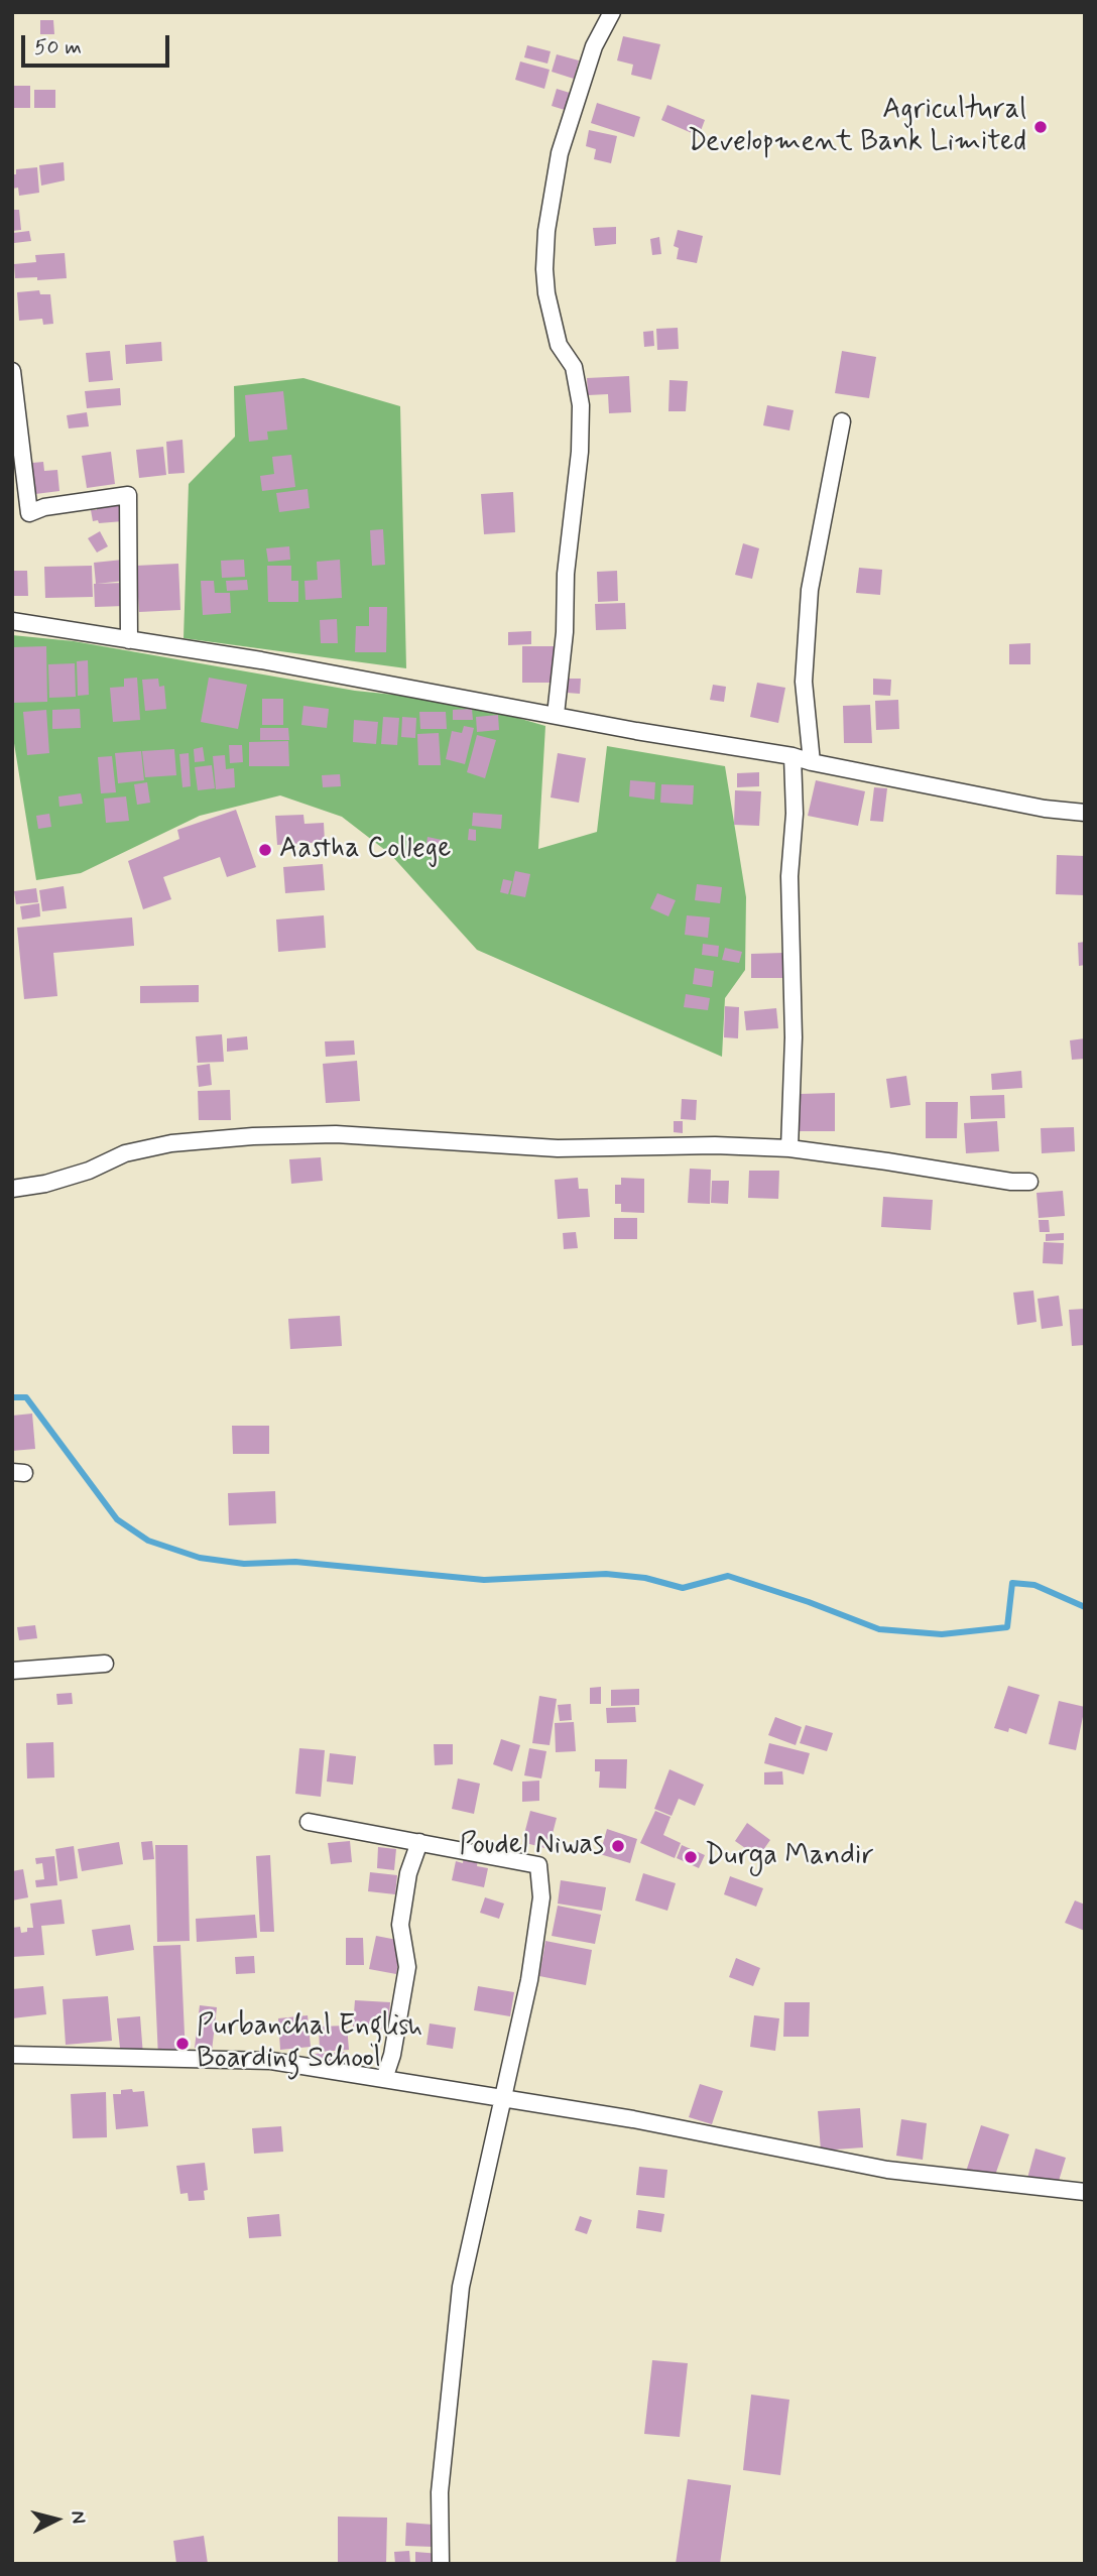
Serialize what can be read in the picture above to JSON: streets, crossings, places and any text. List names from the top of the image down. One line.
{"places":["Agricultural Development Bank Limited","Aastha College","Poudel Niwas","Durga Mandir","Purbanchal English Boarding School"],"scale_bar":"50 m","north":"right"}
